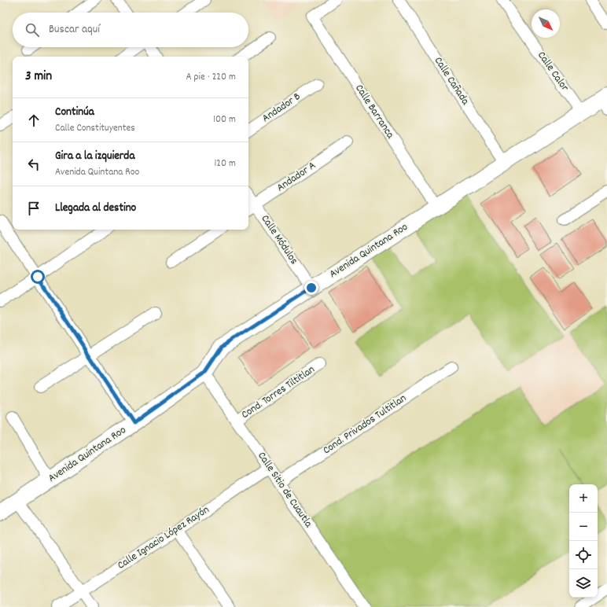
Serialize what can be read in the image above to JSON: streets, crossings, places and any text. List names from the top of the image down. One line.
{"streets":{"main road":["Avenida Quintana Roo"],"street":["Calle Calor","Calle Cañada","Andador B","Calle Barranca","Andador A","Calle Módulos","Cond. Torres Tiltitlan","Cond. Privados Tultitlan","Calle Sitio de Cuautla","Calle Ignacio López Rayón"]},"crossings":[["Calle Calor","Avenida Quintana Roo"],["Calle Cañada","Avenida Quintana Roo"],["Calle Barranca","Avenida Quintana Roo"],["Andador A","Calle Módulos"],["Calle Módulos","Avenida Quintana Roo"],["Avenida Quintana Roo","Calle Sitio de Cuautla"],["Cond. Torres Tiltitlan","Calle Sitio de Cuautla"],["Cond. Privados Tultitlan","Calle Sitio de Cuautla"],["Calle Sitio de Cuautla","Calle Ignacio López Rayón"]],"north":"bottom right","page":{"search":"Buscar aquí","heading":["3 min","A pie · 220 m"],"list":[["Continúa","Calle Constituyentes","100 m"],["Gira a la izquierda","Avenida Quintana Roo","120 m"],"Llegada al destino"],"map_buttons":["+","−"]}}
